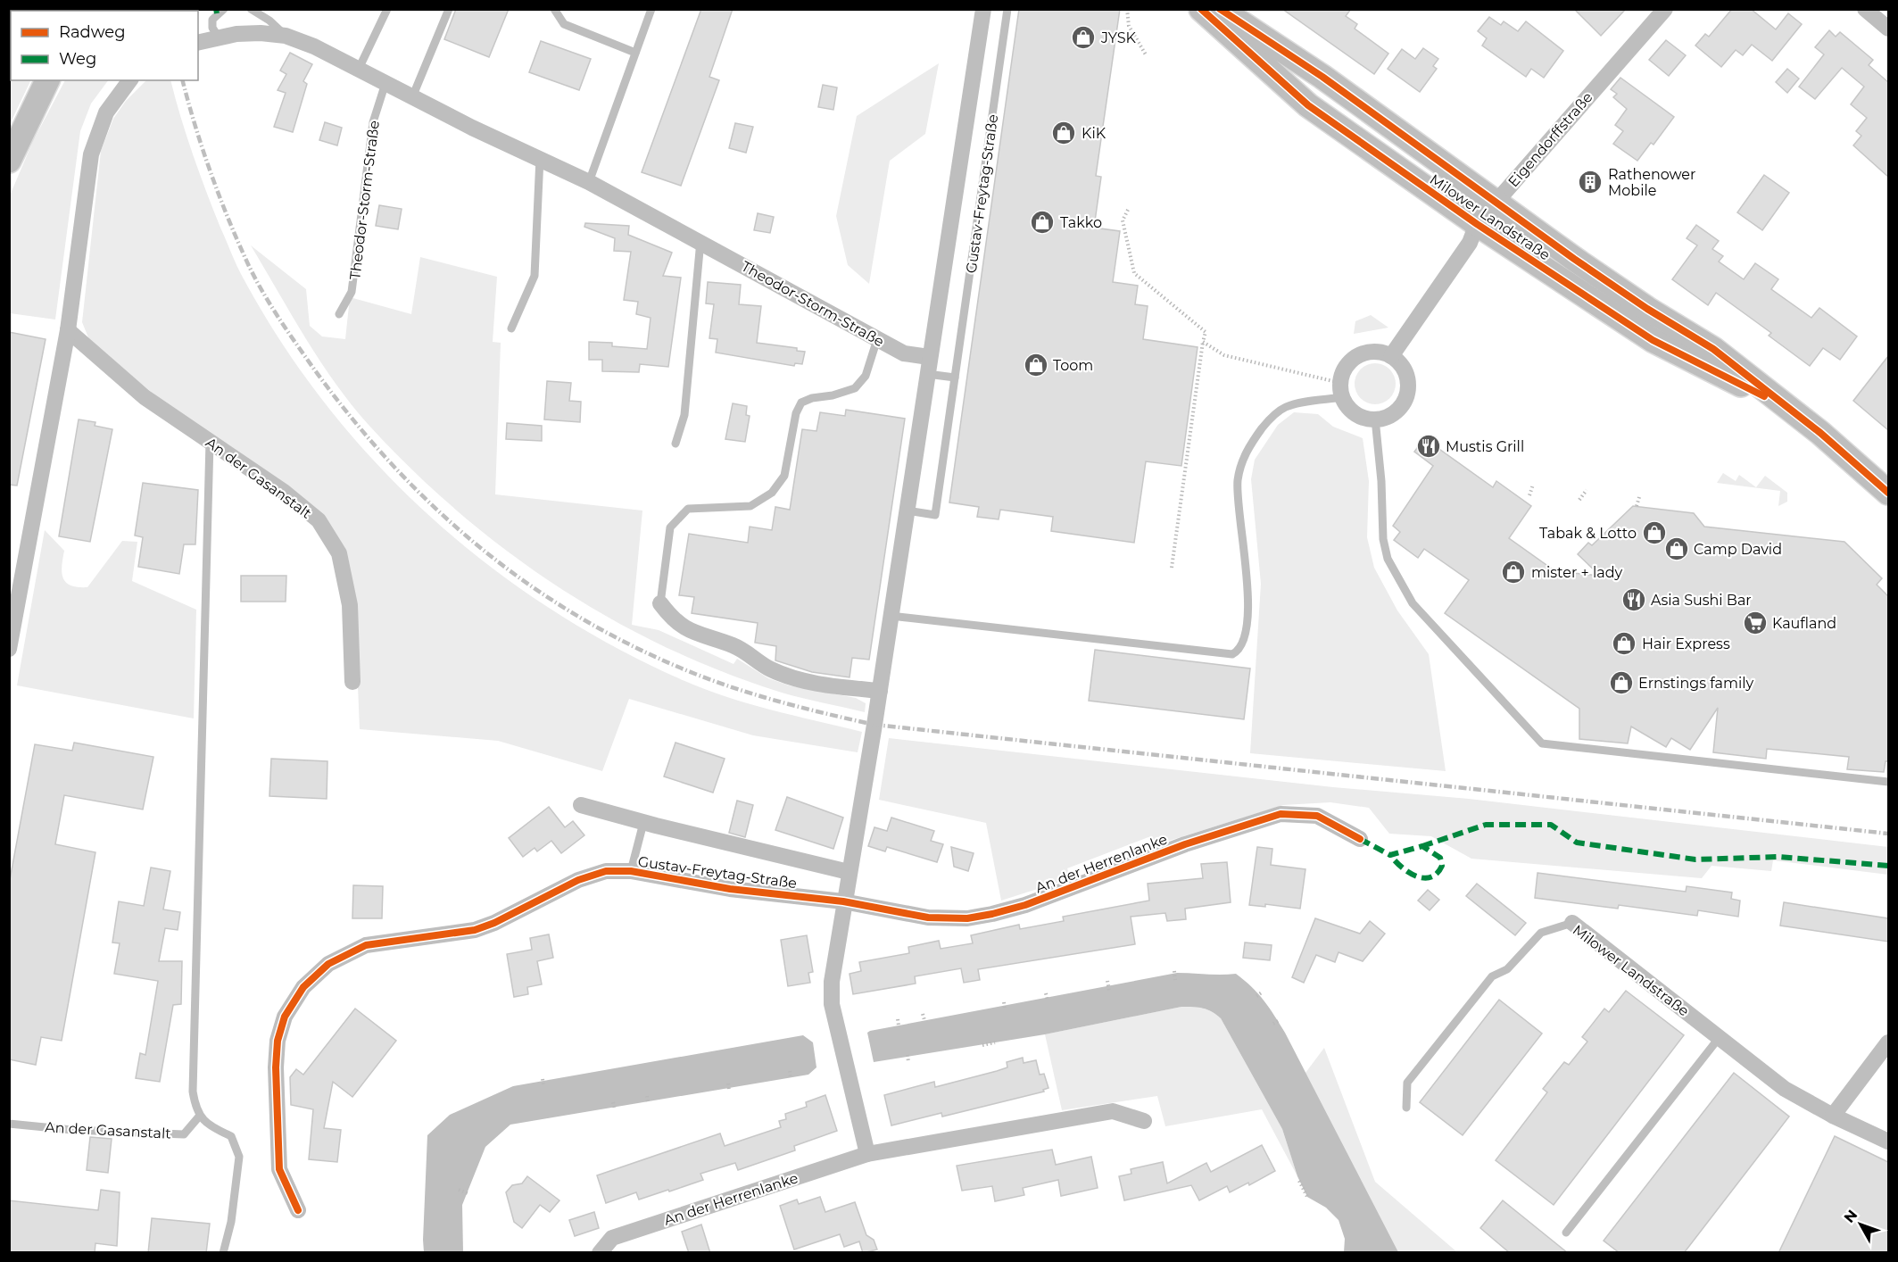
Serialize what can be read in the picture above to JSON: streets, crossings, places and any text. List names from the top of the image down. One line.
{"streets":{"main road":["Milower Landstraße"],"street":["Eigendorffstraße","Gustav-Freytag-Straße","Theodor-Storm-Straße","An der Gasanstalt","An der Herrenlanke"]},"crossings":[["Eigendorffstraße","Milower Landstraße"],["Gustav-Freytag-Straße","Theodor-Storm-Straße"],["Gustav-Freytag-Straße","An der Herrenlanke"]],"places":{"shop":["JYSK","KiK","Takko","Toom","Tabak & Lotto","Camp David","mister + lady","Hair Express","Ernstings family"],"building":["Rathenower Mobile"],"restaurant":["Mustis Grill","Asia Sushi Bar"],"supermarket":["Kaufland"]},"legend":["Radweg","Weg"],"north":"top left"}
